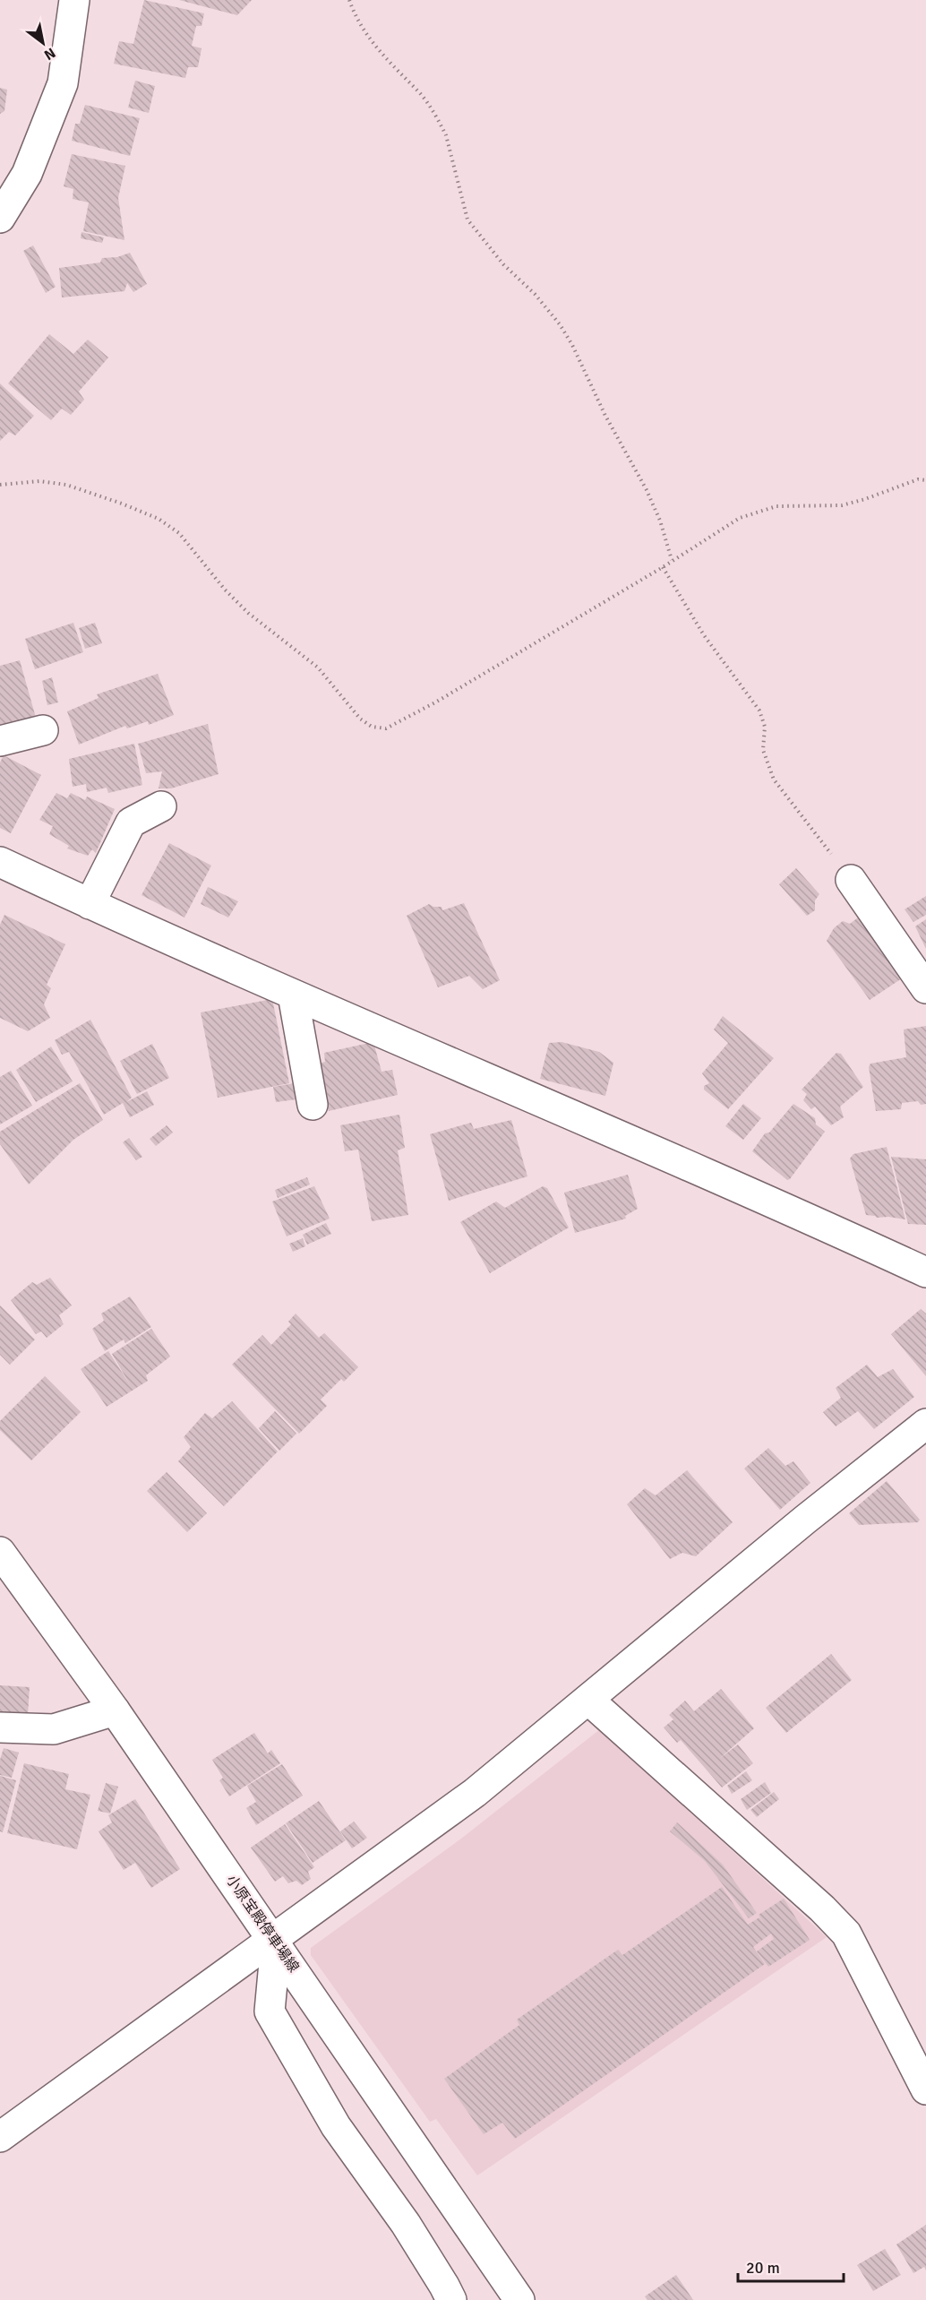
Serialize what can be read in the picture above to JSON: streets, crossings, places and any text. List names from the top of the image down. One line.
{"streets":{"street":["小原宝殿停車場線"]},"scale_bar":"20 m","north":"bottom right"}
